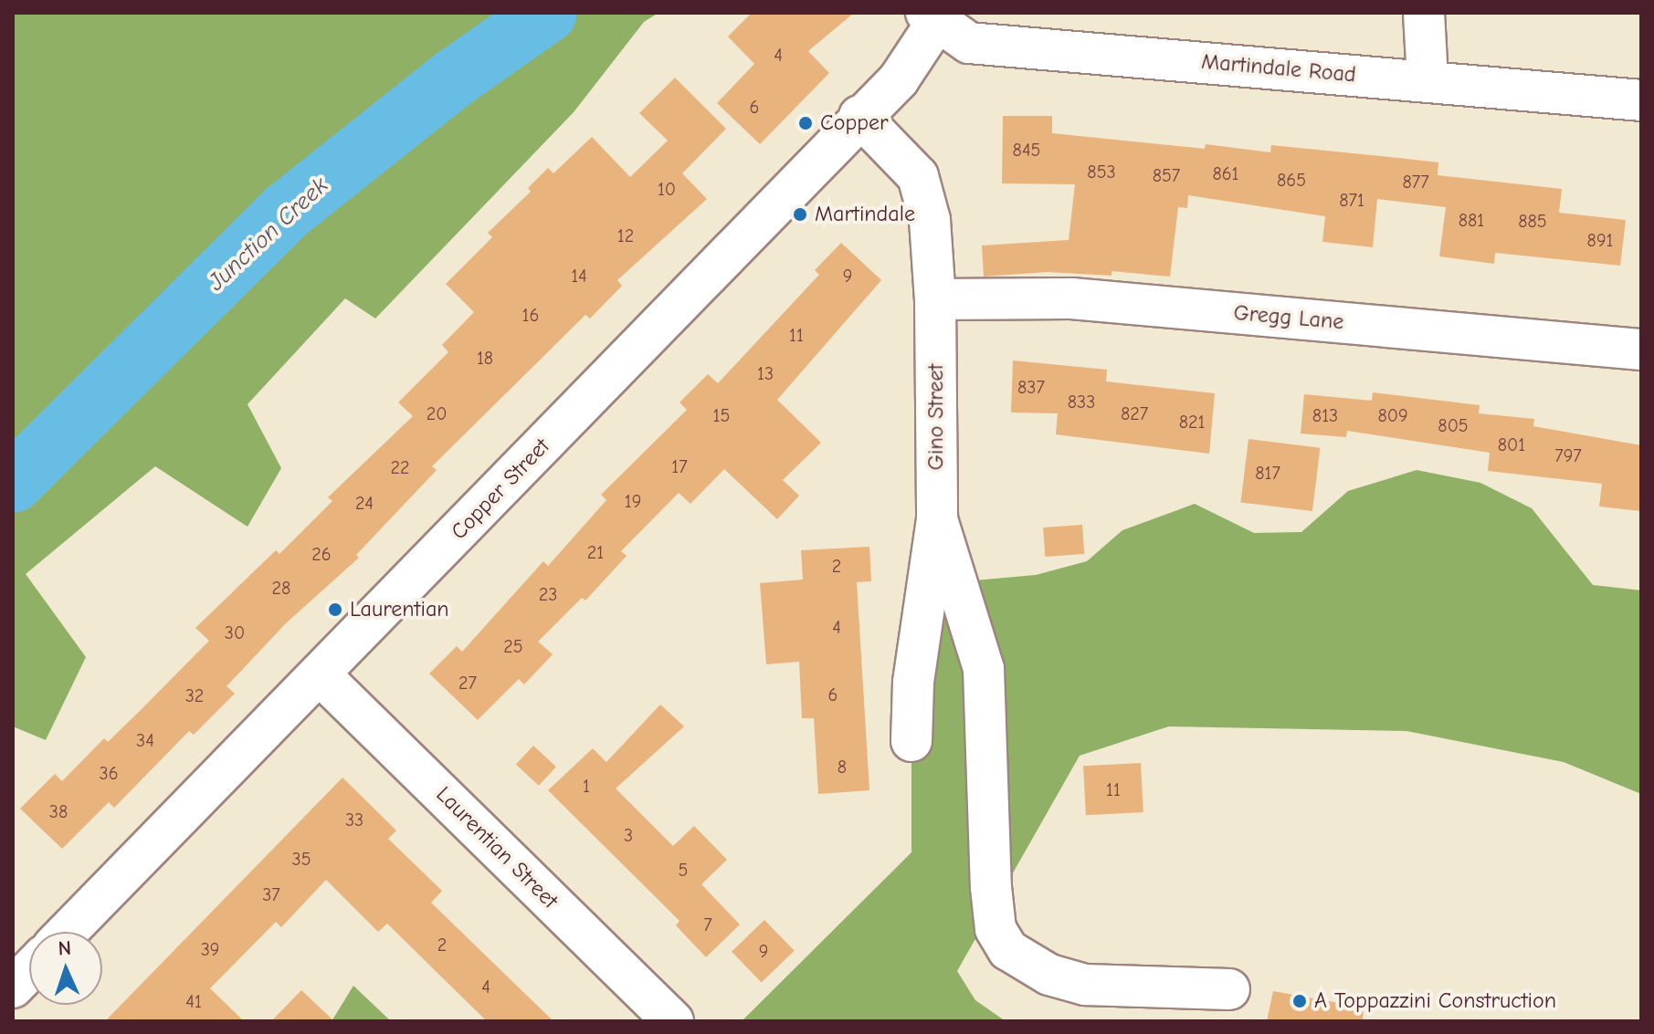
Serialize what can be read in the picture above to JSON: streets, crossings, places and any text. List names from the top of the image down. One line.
{"streets":{"street":["Martindale Road","Gregg Lane","Gino Street","Copper Street","Laurentian Street"]},"crossings":[["Martindale Road","Copper Street"],["Gregg Lane","Gino Street"],["Gino Street","Copper Street"],["Copper Street","Laurentian Street"]],"water":["Junction Creek"],"places":["Copper","Martindale","Laurentian","A Toppazzini Construction"],"house_numbers":["4","6","845","853","861","857","865","877","10","871","881","885","12","891","14","9","16","11","18","13","837","833","20","827","15","813","809","821","805","801","797","17","22","817","19","24","21","26","2","28","23","4","30","25","27","6","32","34","8","36","1","11","38","33","3","35","5","37","7","2","39","9","4","41"],"north":"top"}
